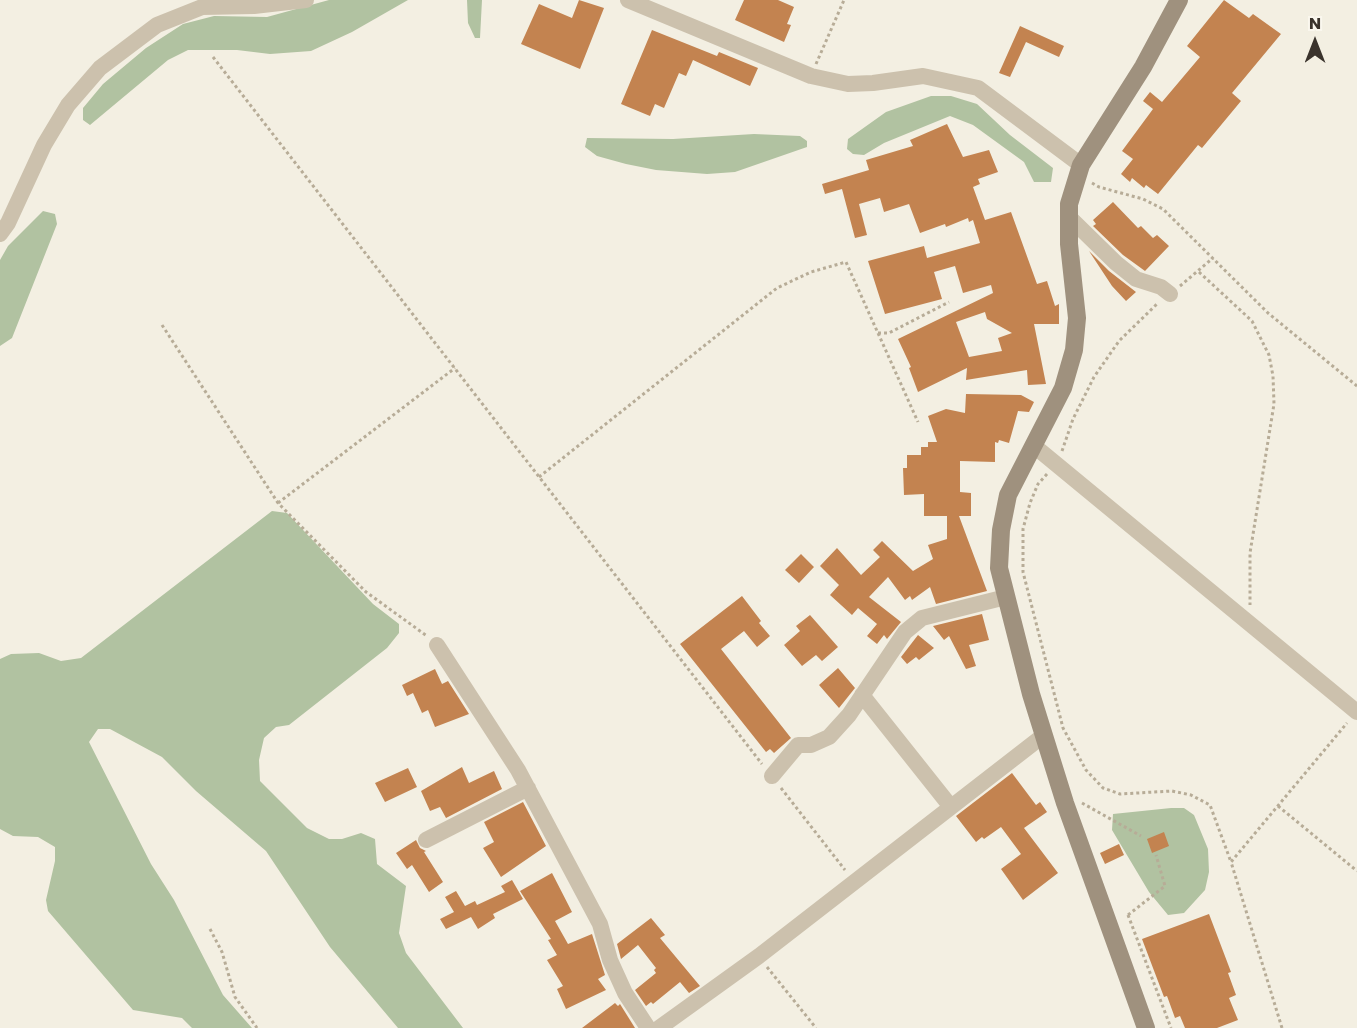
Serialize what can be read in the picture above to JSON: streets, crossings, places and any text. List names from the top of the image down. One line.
{"north":"top"}
